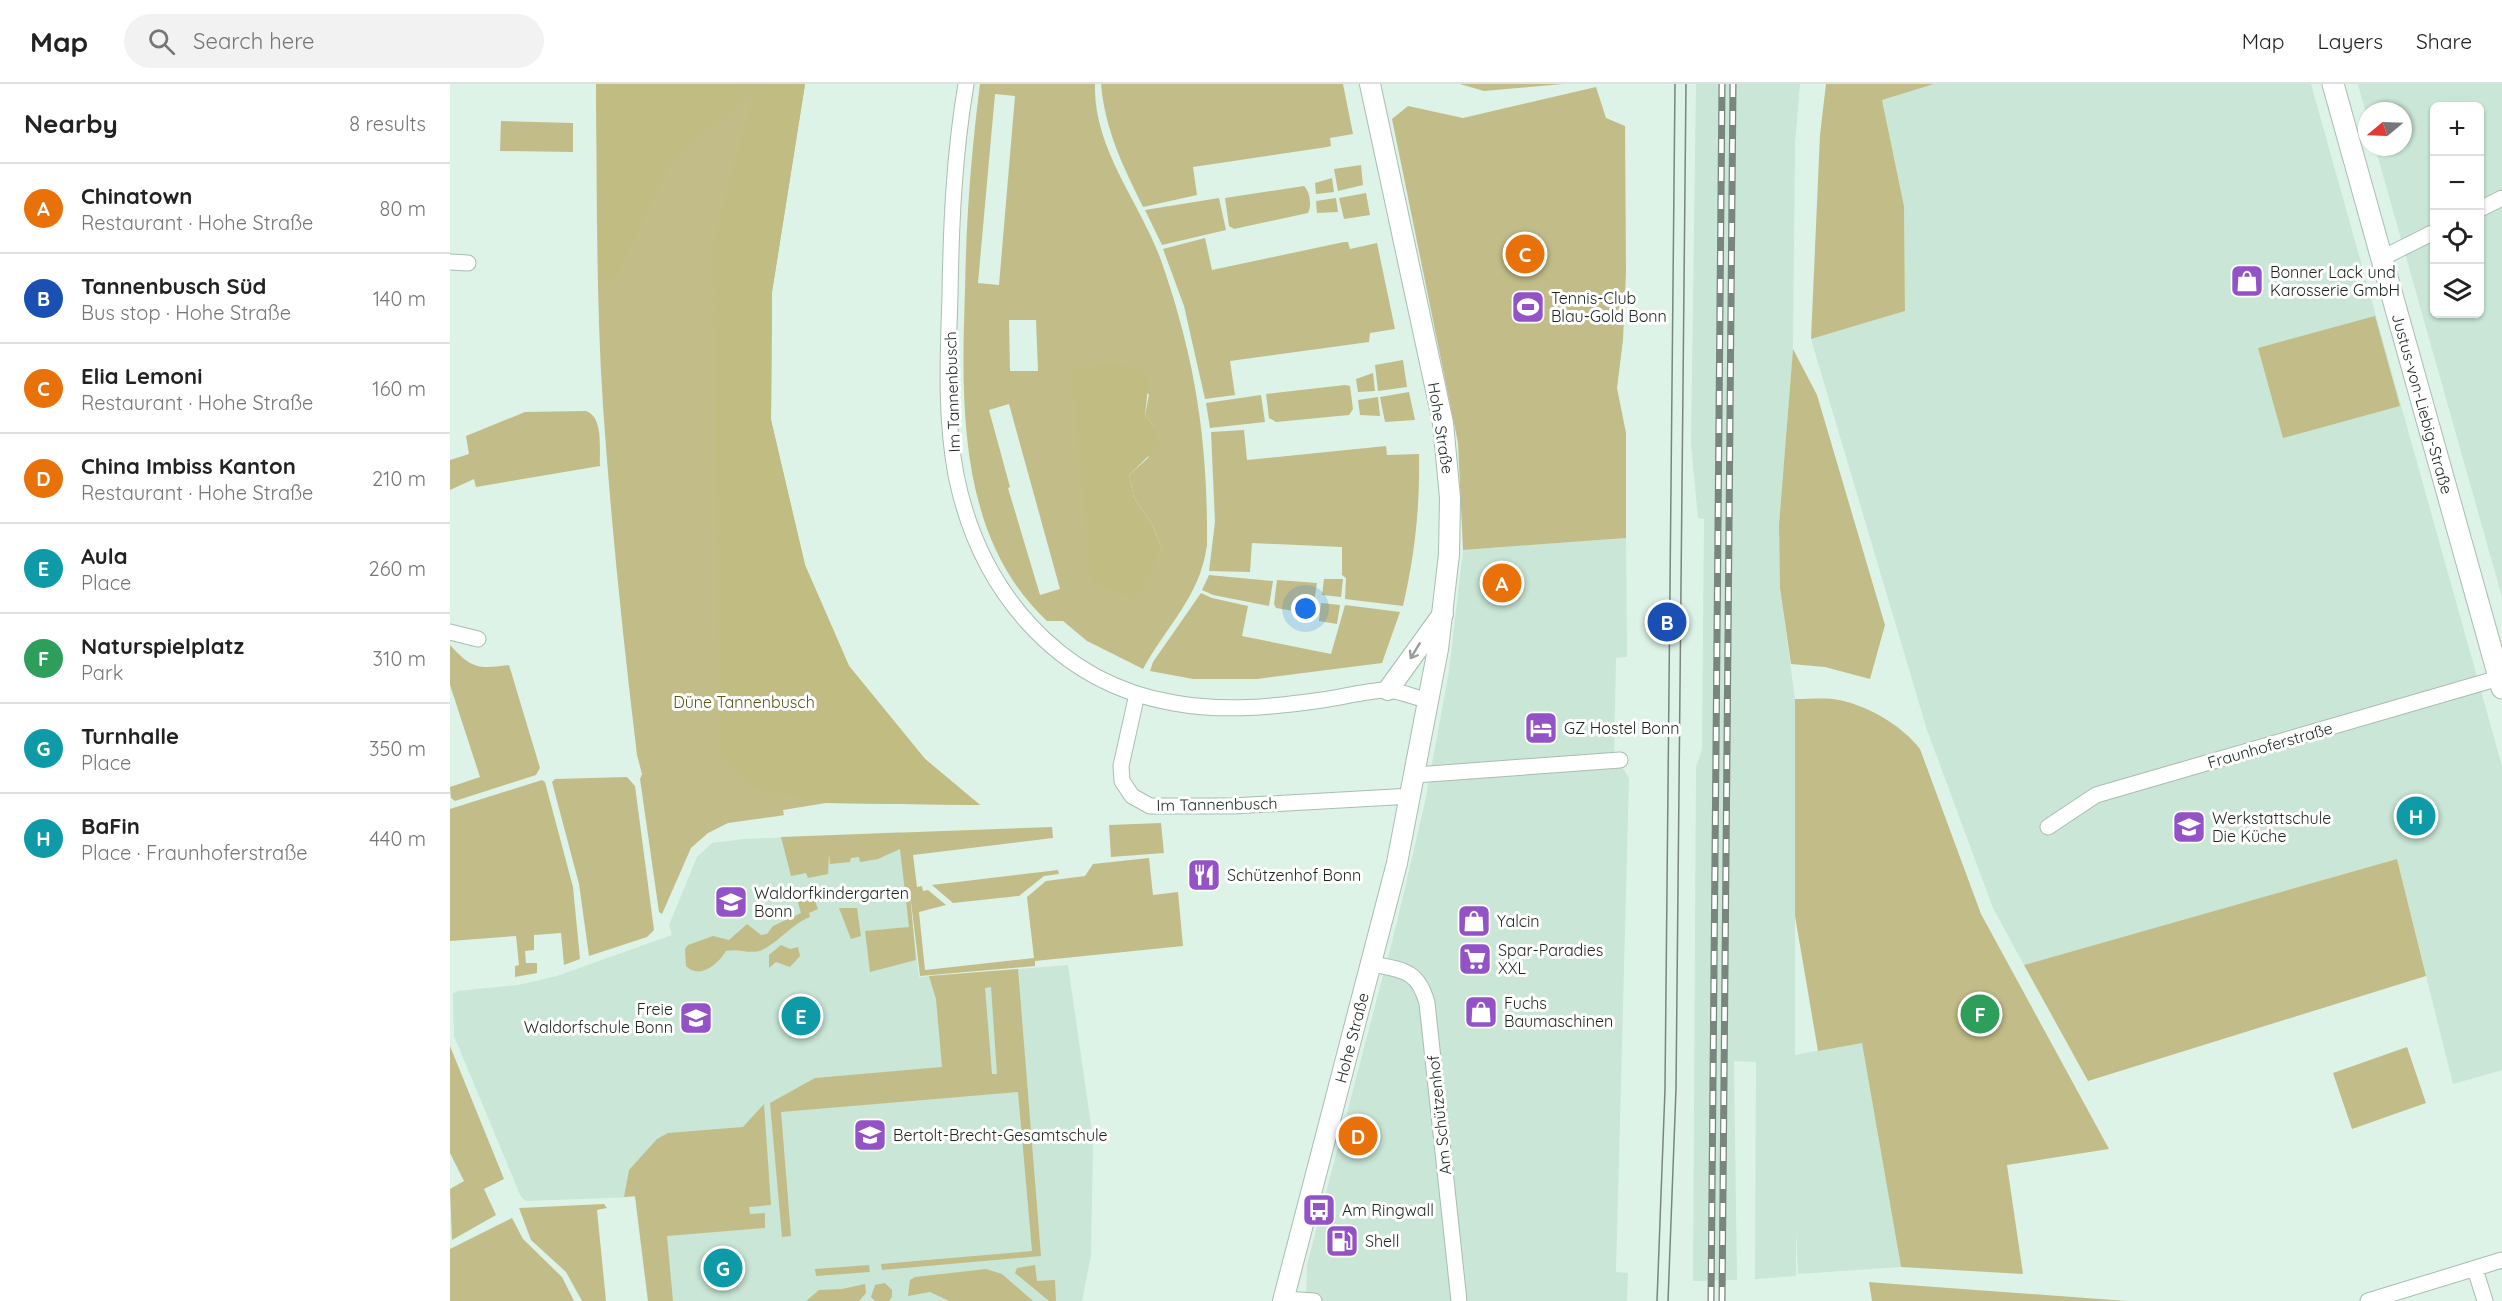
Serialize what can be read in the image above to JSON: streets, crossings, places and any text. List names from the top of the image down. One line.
{"streets":{"main road":["Justus-von-Liebig-Straße"],"street":["Im Tannenbusch","Hohe Straße","Fraunhoferstraße","Am Schützenhof"]},"crossings":[["Im Tannenbusch","Hohe Straße"],["Justus-von-Liebig-Straße","Fraunhoferstraße"],["Hohe Straße","Am Schützenhof"]],"parks":["Düne Tannenbusch"],"places":{"shop":["Bonner Lack und Karosserie GmbH","Yalcin","Fuchs Baumaschinen"],"sports":["Tennis-Club Blau-Gold Bonn"],"hotel":["GZ Hostel Bonn"],"school or university":["Werkstattschule Die Küche","Waldorfkindergarten Bonn","Freie Waldorfschule Bonn","Bertolt-Brecht-Gesamtschule"],"restaurant":["Schützenhof Bonn"],"supermarket":["Spar-Paradies XXL"],"bus stop":["Am Ringwall"],"fuel station":["Shell"]},"north":"left","page":{"header":"Map","search":"Search here","nav":["Map","Layers","Share"],"heading":["Nearby","8 results"],"map_buttons":["+","−"],"list":[{"mark":"A","name":"Chinatown","note":"Restaurant · Hohe Straße","value":"80 m"},{"mark":"B","name":"Tannenbusch Süd","note":"Bus stop · Hohe Straße","value":"140 m"},{"mark":"C","name":"Elia Lemoni","note":"Restaurant · Hohe Straße","value":"160 m"},{"mark":"D","name":"China Imbiss Kanton","note":"Restaurant · Hohe Straße","value":"210 m"},{"mark":"E","name":"Aula","note":"Place","value":"260 m"},{"mark":"F","name":"Naturspielplatz","note":"Park","value":"310 m"},{"mark":"G","name":"Turnhalle","note":"Place","value":"350 m"},{"mark":"H","name":"BaFin","note":"Place · Fraunhoferstraße","value":"440 m"}],"pins":["C","A","B","H","F","E","D","G"]}}
